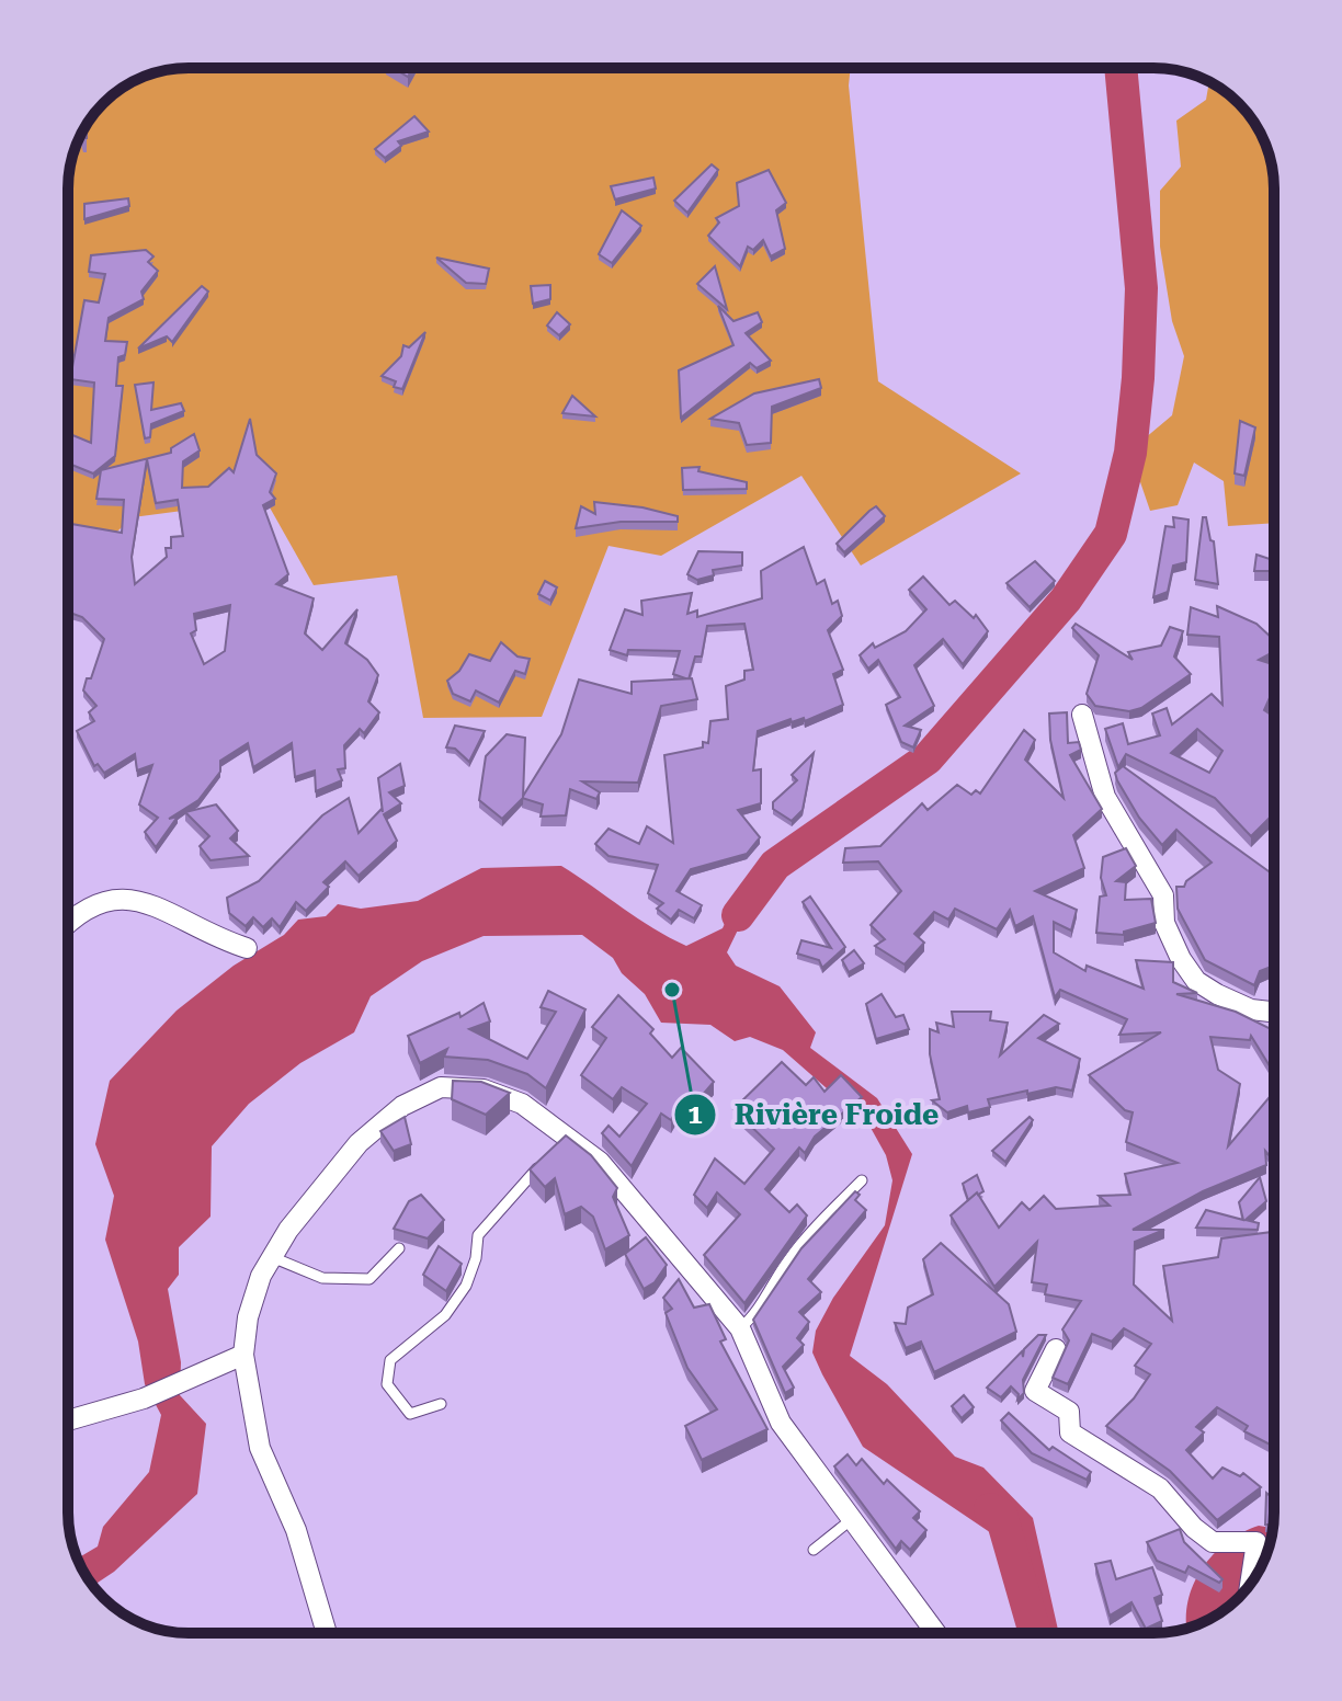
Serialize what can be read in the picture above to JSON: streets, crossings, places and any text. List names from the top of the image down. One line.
{"places":["Rivière Froide"]}
